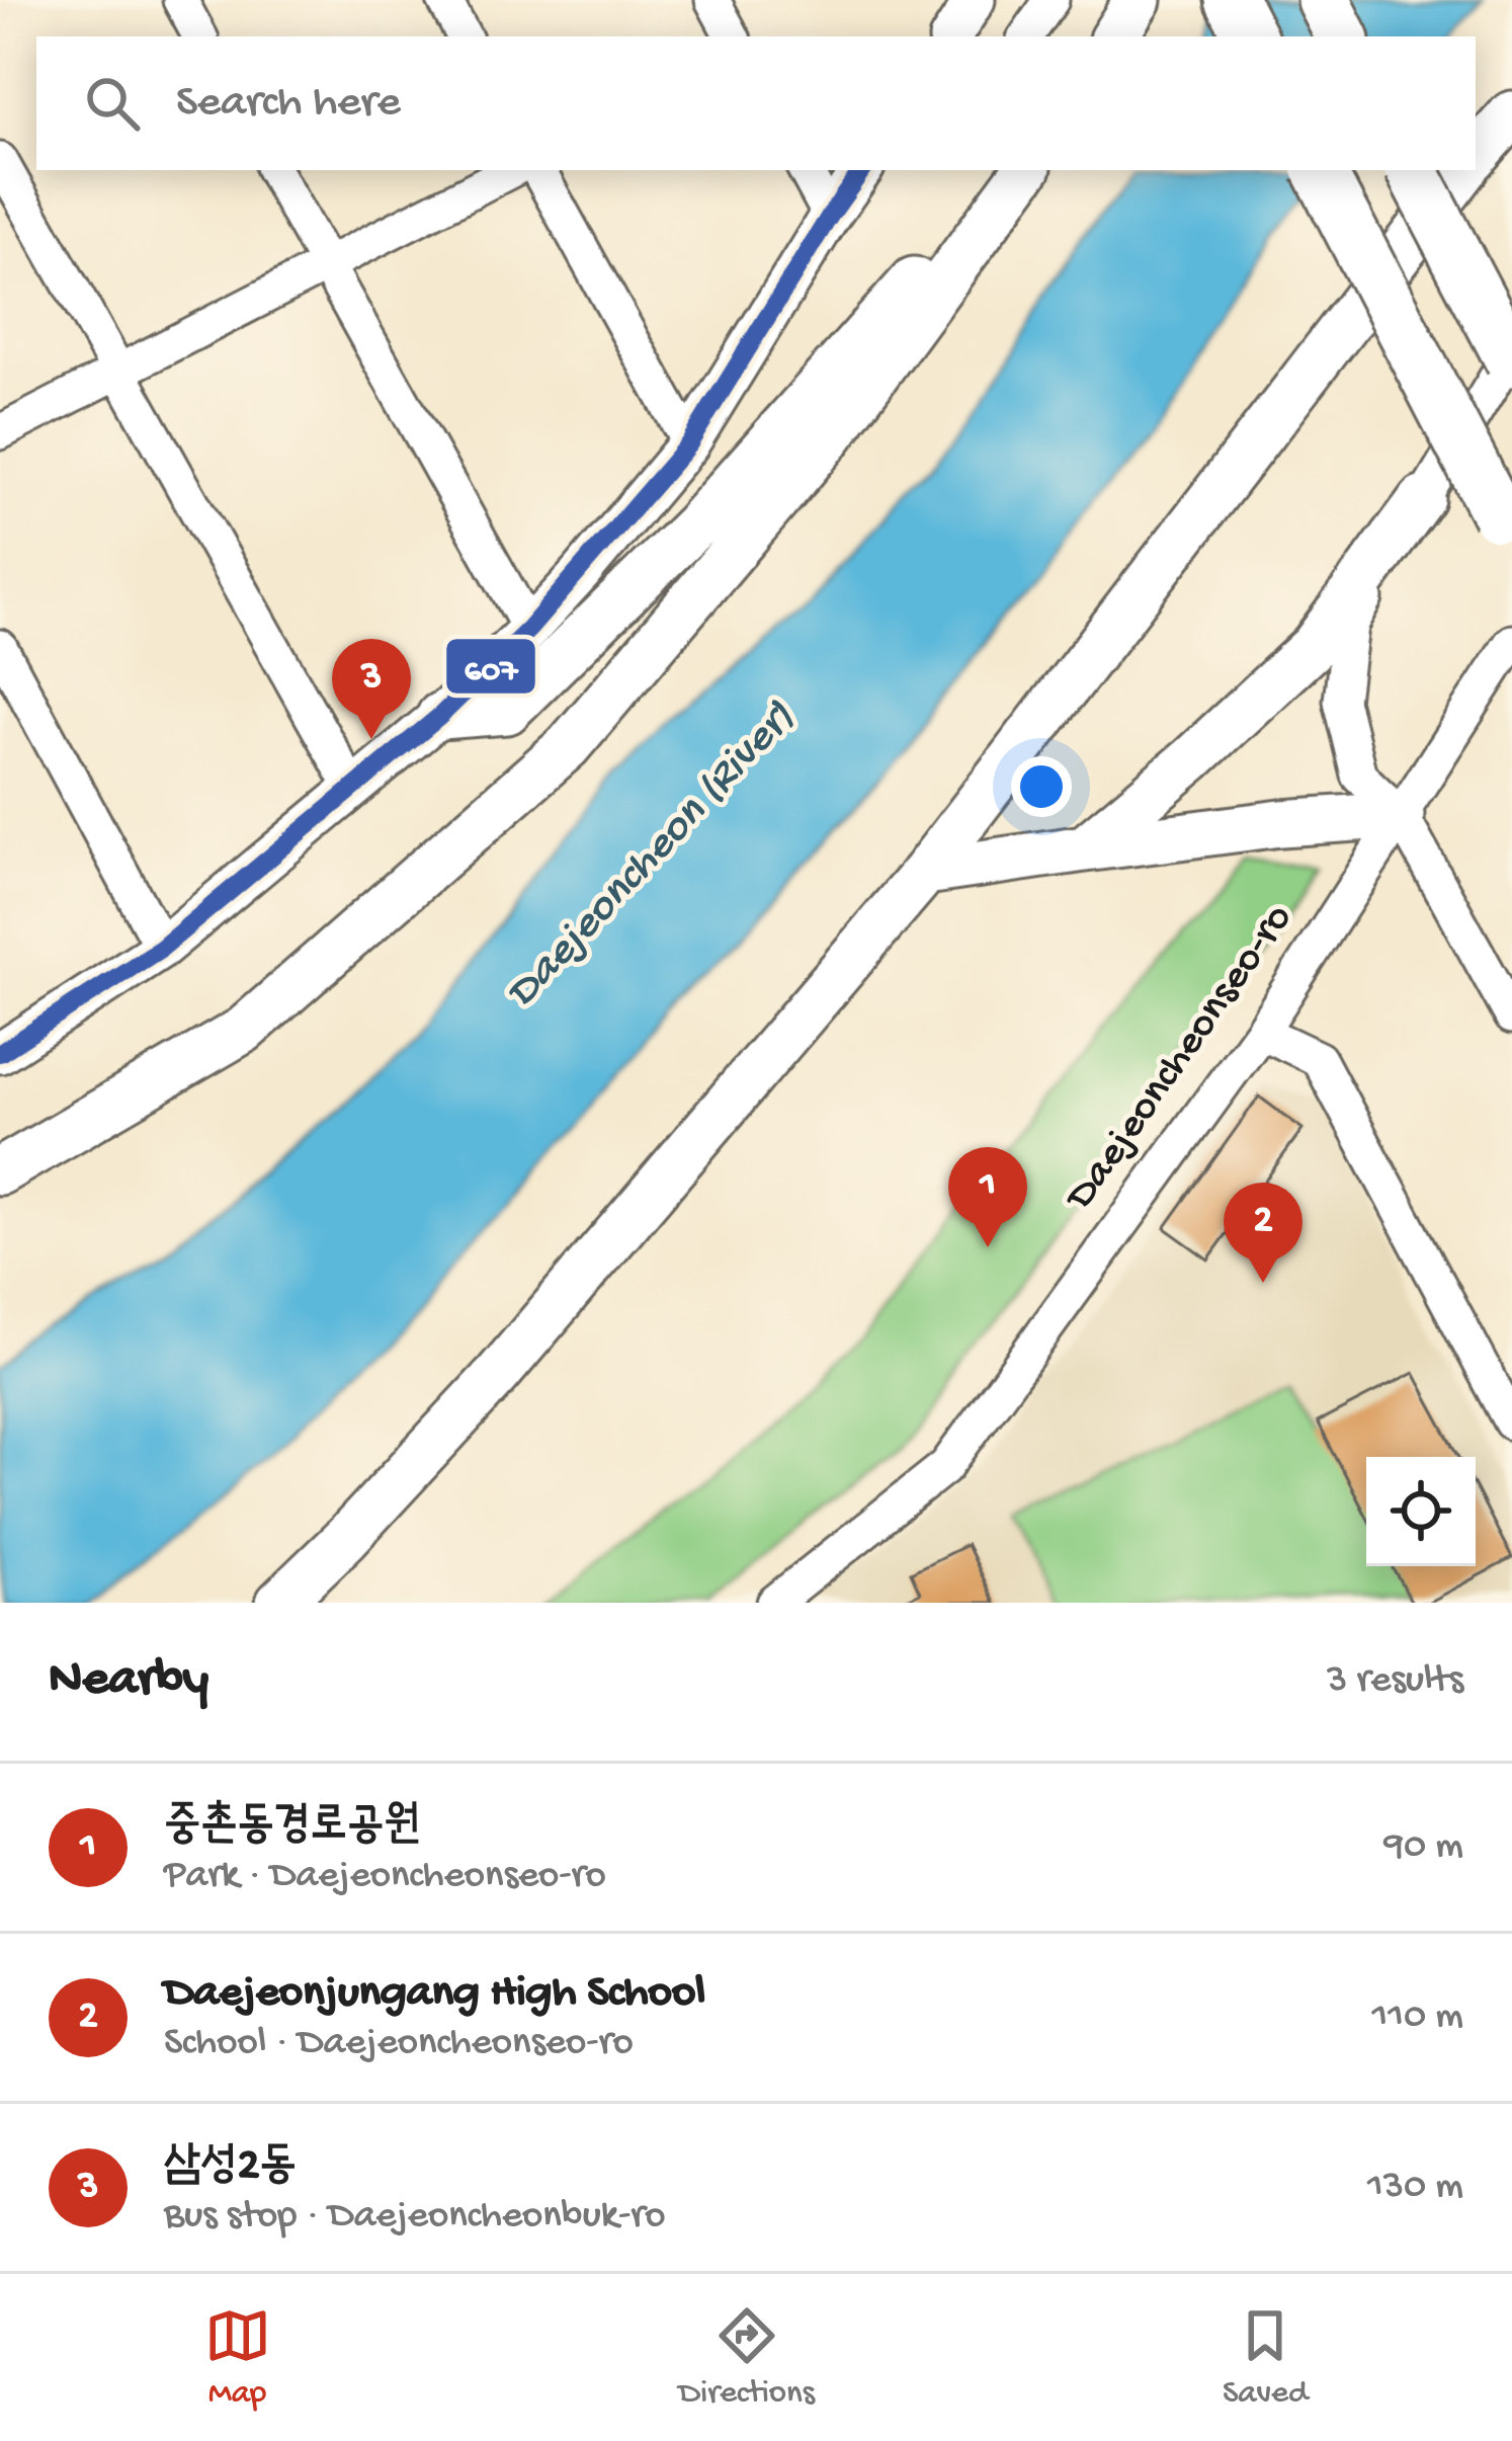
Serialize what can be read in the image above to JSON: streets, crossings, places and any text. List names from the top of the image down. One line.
{"streets":{"street":["Daejeoncheonseo-ro"]},"water":["Daejeoncheon (River)"],"lines":["transit line 607"],"page":{"search":"Search here","pins":["3","1","2"],"heading":["Nearby","3 results"],"list":[{"mark":"1","name":"중촌동경로공원","note":"Park · Daejeoncheonseo-ro","value":"90 m"},{"mark":"2","name":"Daejeonjungang High School","note":"School · Daejeoncheonseo-ro","value":"110 m"},{"mark":"3","name":"삼성2동","note":"Bus stop · Daejeoncheonbuk-ro","value":"130 m"}],"nav":["Map","Directions","Saved"]}}
